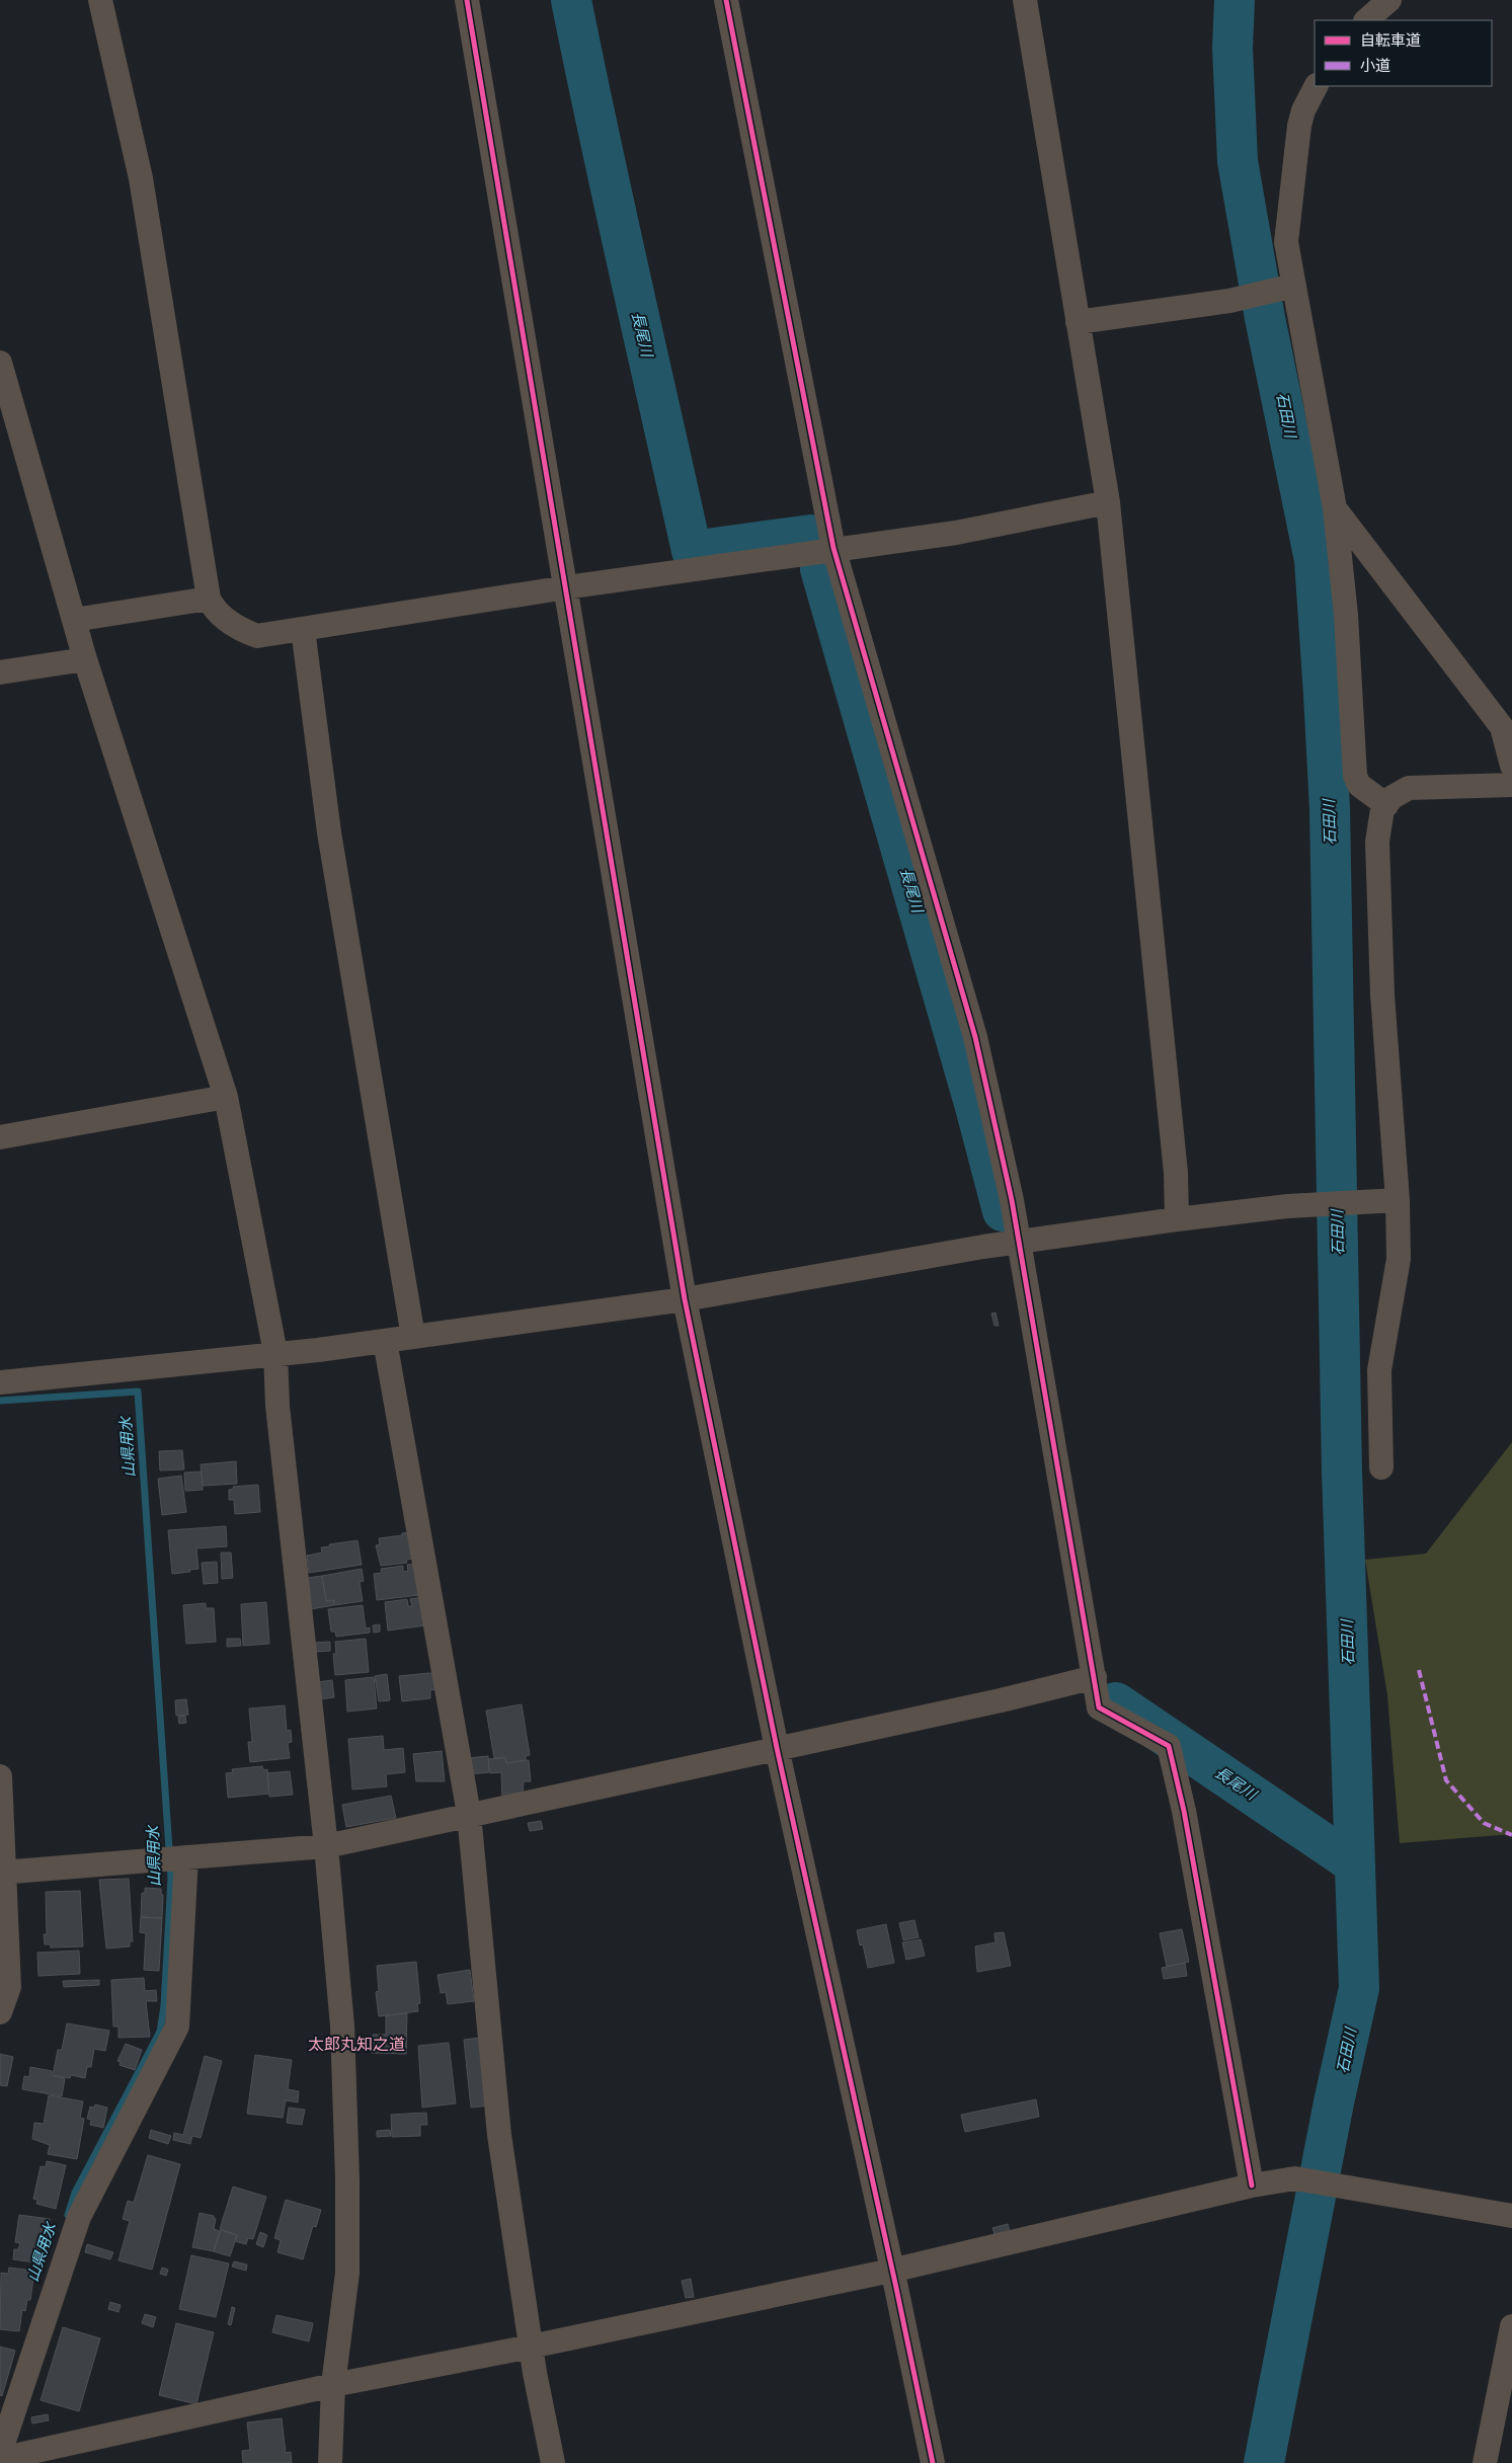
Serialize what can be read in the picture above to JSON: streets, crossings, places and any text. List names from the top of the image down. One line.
{"districts":["太郎丸知之道"],"water":["長尾川","石田川","山県用水"],"legend":["自転車道","小道"]}
